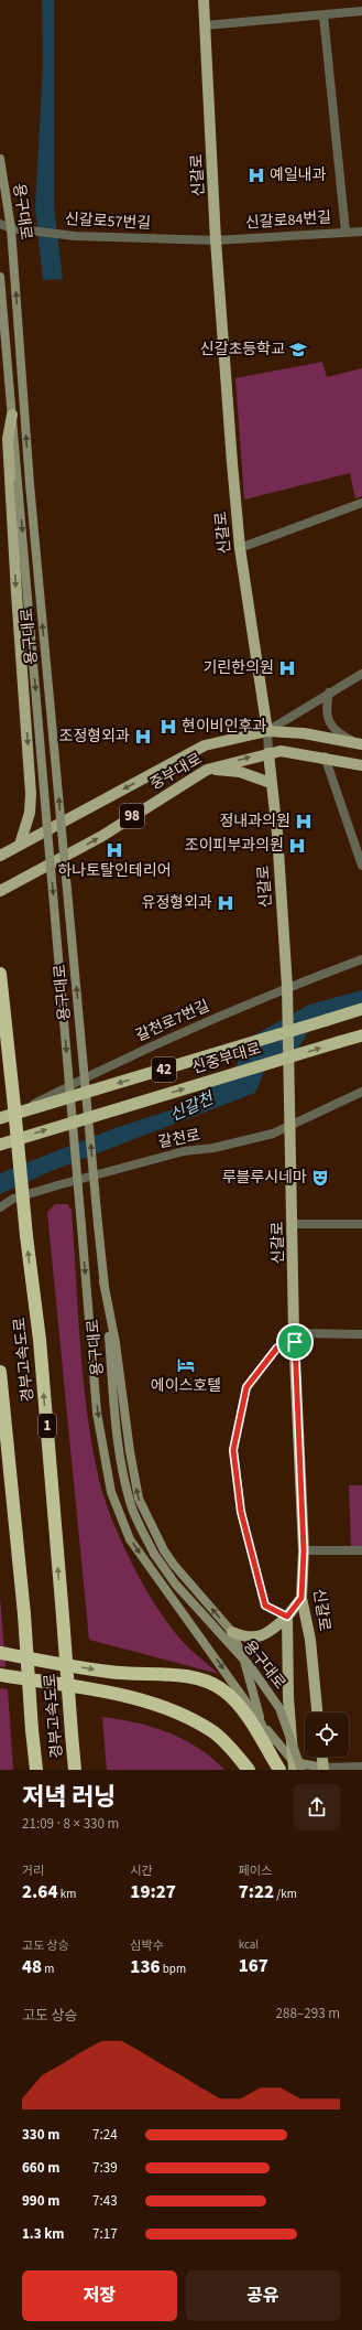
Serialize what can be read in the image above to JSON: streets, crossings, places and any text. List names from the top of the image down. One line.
{"streets":{"highway":["신중부대로","42","경부고속도로","1"],"main road":["신갈로","용구대로","중부대로","98"],"street":["신갈로84번길","신갈로57번길","갈천로7번길","갈천로"]},"crossings":[["신갈로","신갈로84번길"],["신갈로","신갈로57번길"],["신갈로","중부대로"],["신갈로","갈천로7번길"],["신갈로","갈천로"],["용구대로","신갈로57번길"],["신갈로84번길","신갈로57번길"],["갈천로7번길","신중부대로"]],"water":["신갈천"],"places":{"hospital":["예일내과","기린한의원","현이비인후과","조정형외과","정내과의원","조이피부과의원","하나토탈인테리어","유정형외과"],"school or university":["신갈초등학교"],"theatre":["루블루시네마"],"hotel":["에이스호텔"]},"page":{"heading":["저녁 러닝","21:09 · 8 × 330 m"],"stats":[["거리","2.64 km"],["시간","19:27"],["페이스","7:22 /km"],["고도 상승","48 m"],["심박수","136 bpm"],["kcal","167"]],"chart":["고도 상승","288–293 m"],"list":[{"name":"330 m","note":"7:24"},{"name":"660 m","note":"7:39"},{"name":"990 m","note":"7:43"},{"name":"1.3 km","note":"7:17"}],"buttons":["저장","공유"]}}
